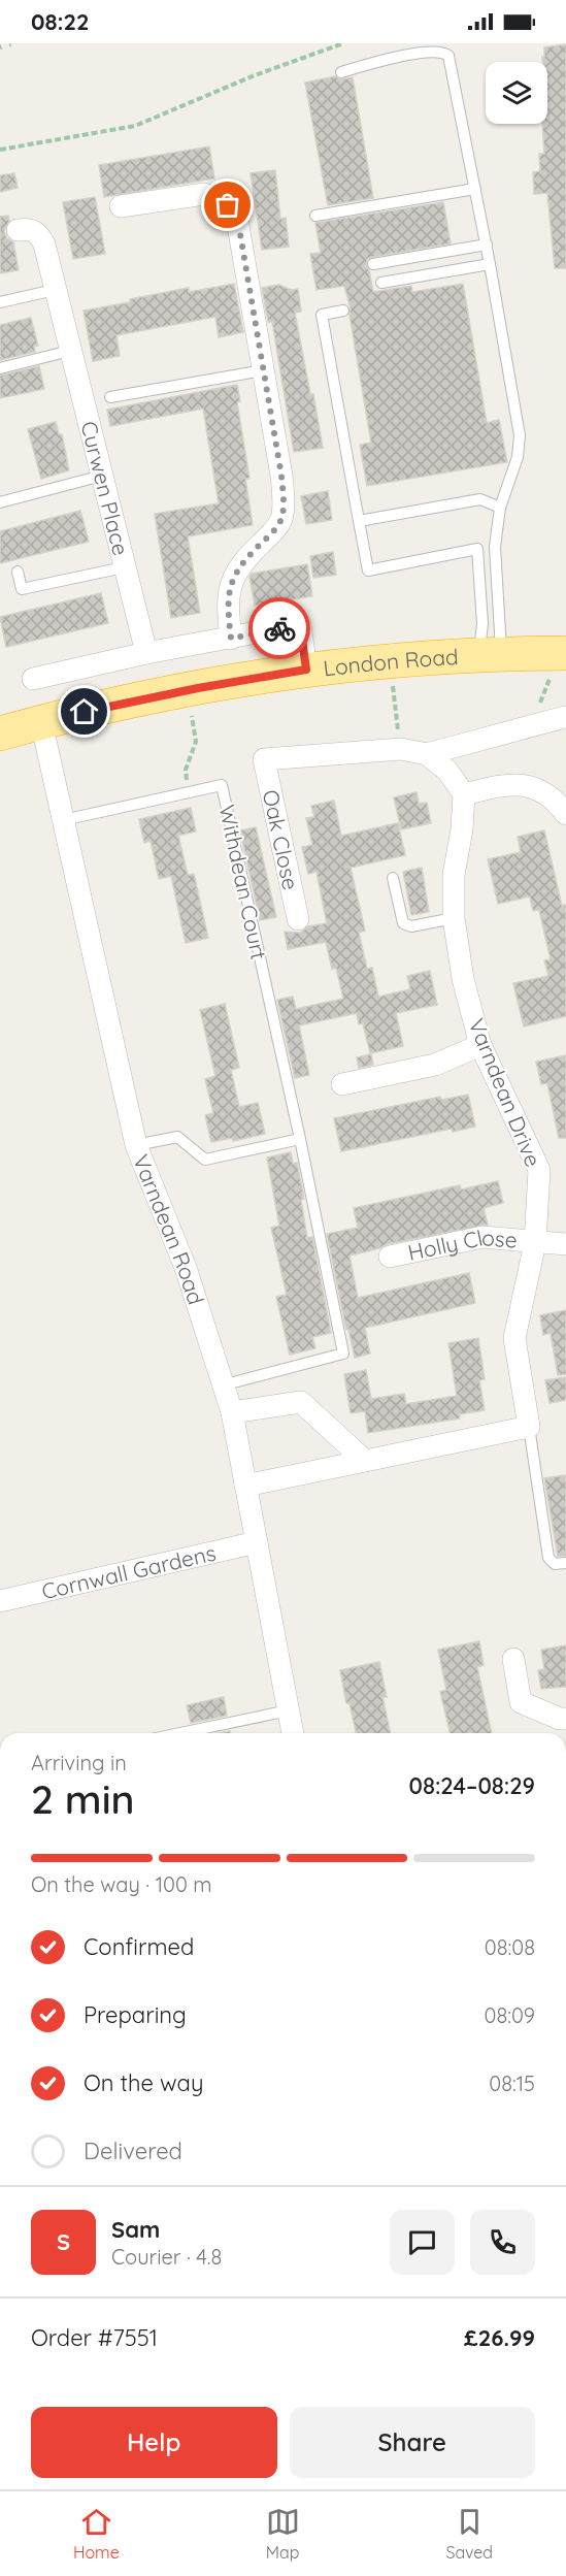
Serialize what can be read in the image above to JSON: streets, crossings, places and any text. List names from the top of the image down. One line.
{"streets":{"highway":["London Road"],"street":["Curwen Place","Oak Close","Varndean Drive","Varndean Road","Holly Close","Cornwall Gardens"],"lane":["Withdean Court"]},"crossings":[["London Road","Varndean Road"],["Withdean Court","Varndean Road"],["Varndean Drive","Holly Close"],["Varndean Road","Cornwall Gardens"]],"page":{"status":"08:22","heading":["2 min","Arriving in","08:24–08:29"],"panel":["Sam","Courier · 4.8","Order #7551","£26.99"],"bar":"On the way · 100 m","list":[["Confirmed","08:08"],["Preparing","08:09"],["On the way","08:15"],"Delivered"],"round":"S","buttons":["Help","Share"],"tabs":["Home","Map","Saved"]}}
